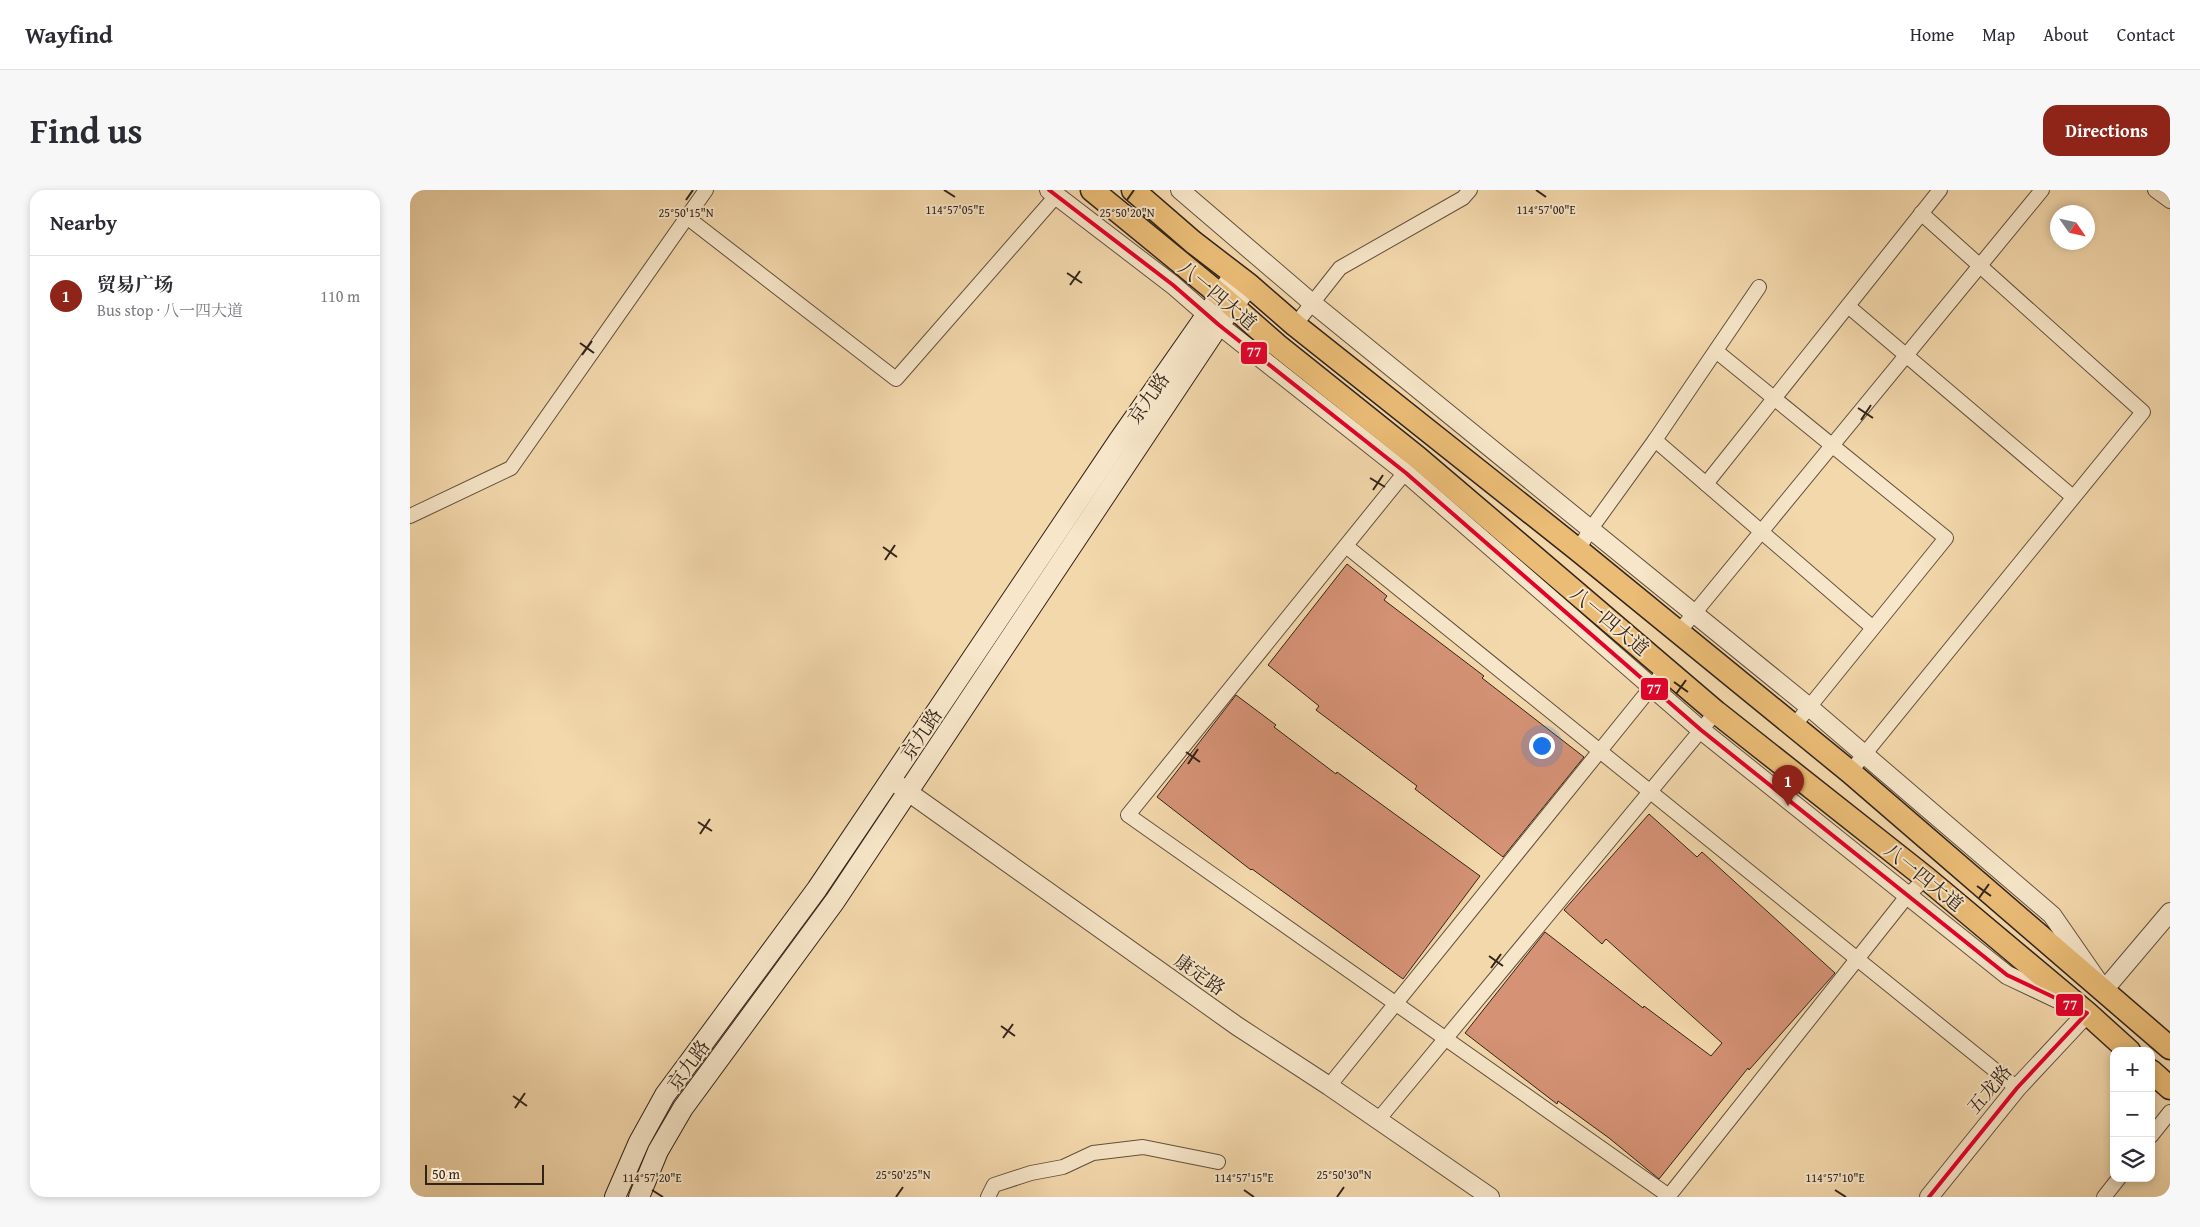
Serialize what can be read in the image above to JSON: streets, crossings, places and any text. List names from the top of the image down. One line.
{"streets":{"main road":["八一四大道","京九路"],"street":["康定路","五龙路"]},"crossings":[["八一四大道","京九路"],["八一四大道","五龙路"],["京九路","康定路"]],"lines":["transit line 77"],"scale_bar":"50 m","north":"bottom right","page":{"header":"Wayfind","nav":["Home","Map","About","Contact"],"title":"Find us","buttons":"Directions","heading":"Nearby","list":[{"mark":"1","name":"贸易广场","note":"Bus stop · 八一四大道","value":"110 m"}],"pins":"1","map_buttons":["+","−"],"scale":"50 m"},"coordinates":["114°57'05\"E","114°57'00\"E","25°50'15\"N","25°50'20\"N","25°50'25\"N","25°50'30\"N","114°57'20\"E","114°57'15\"E","114°57'10\"E"]}
